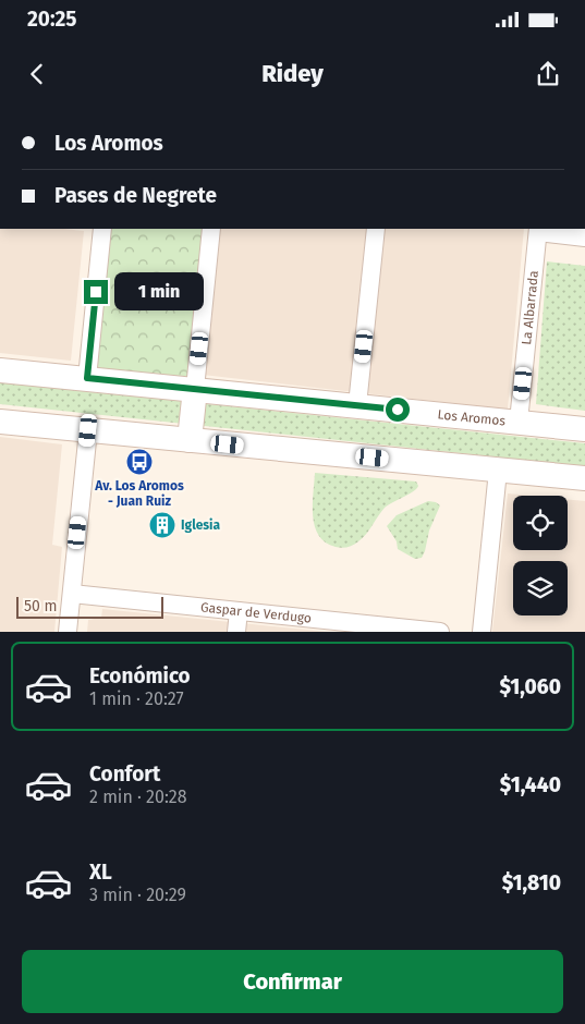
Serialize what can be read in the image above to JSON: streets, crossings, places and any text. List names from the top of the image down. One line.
{"streets":{"main road":["Los Aromos"],"street":["La Albarrada","Gaspar de Verdugo"]},"crossings":[["La Albarrada","Los Aromos"]],"places":{"bus stop":["Av. Los Aromos - Juan Ruiz"],"building":["Iglesia"]},"scale_bar":"50 m","page":{"status":"20:25","header":"Ridey","banner":["Los Aromos","Pases de Negrete"],"bubble":"1 min","scale":"50 m","list":[{"name":"Económico","note":"1 min · 20:27","value":"$1,060"},{"name":"Confort","note":"2 min · 20:28","value":"$1,440"},{"name":"XL","note":"3 min · 20:29","value":"$1,810"}],"buttons":"Confirmar"}}
